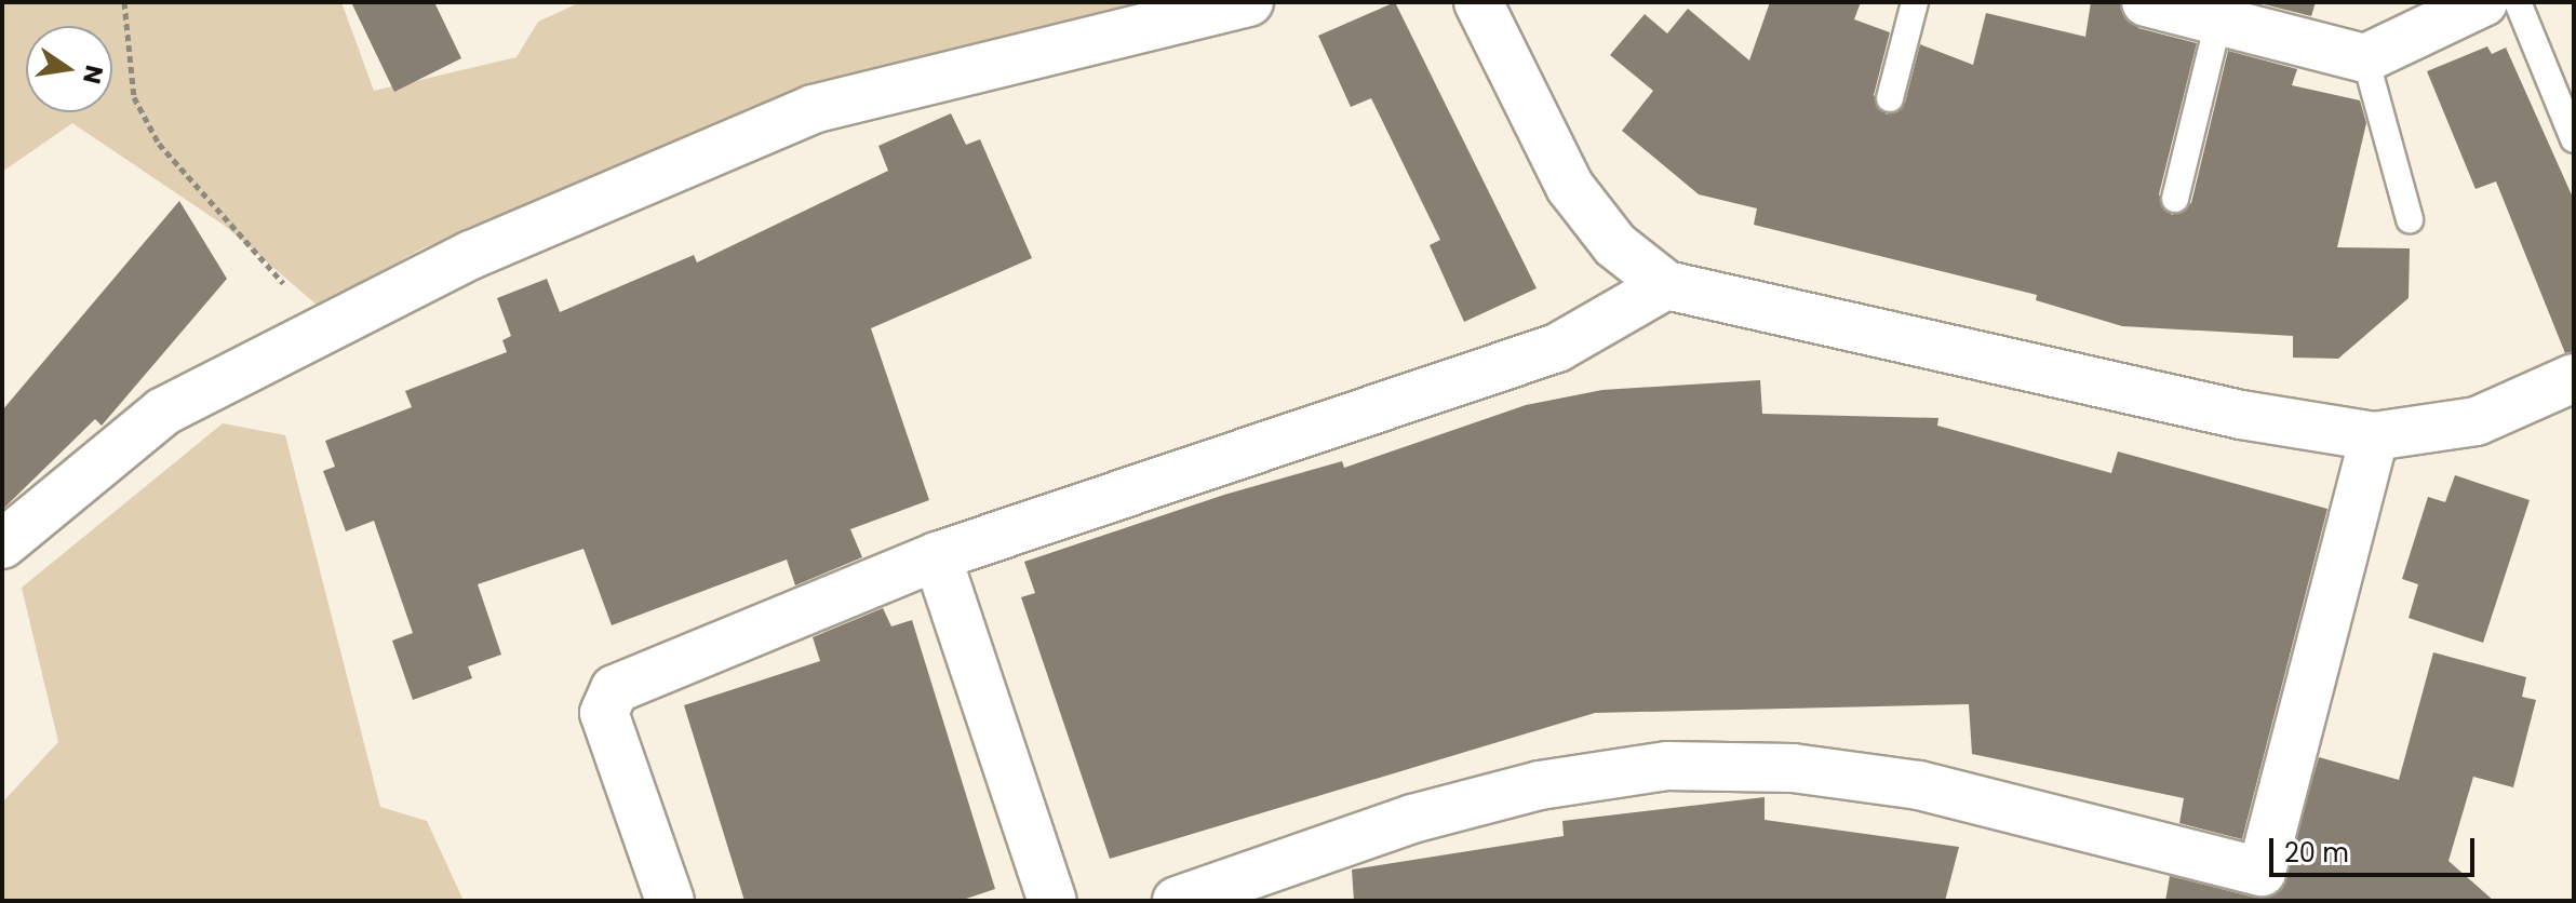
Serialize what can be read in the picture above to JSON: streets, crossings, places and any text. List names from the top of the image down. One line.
{"scale_bar":"20 m","north":"right"}
